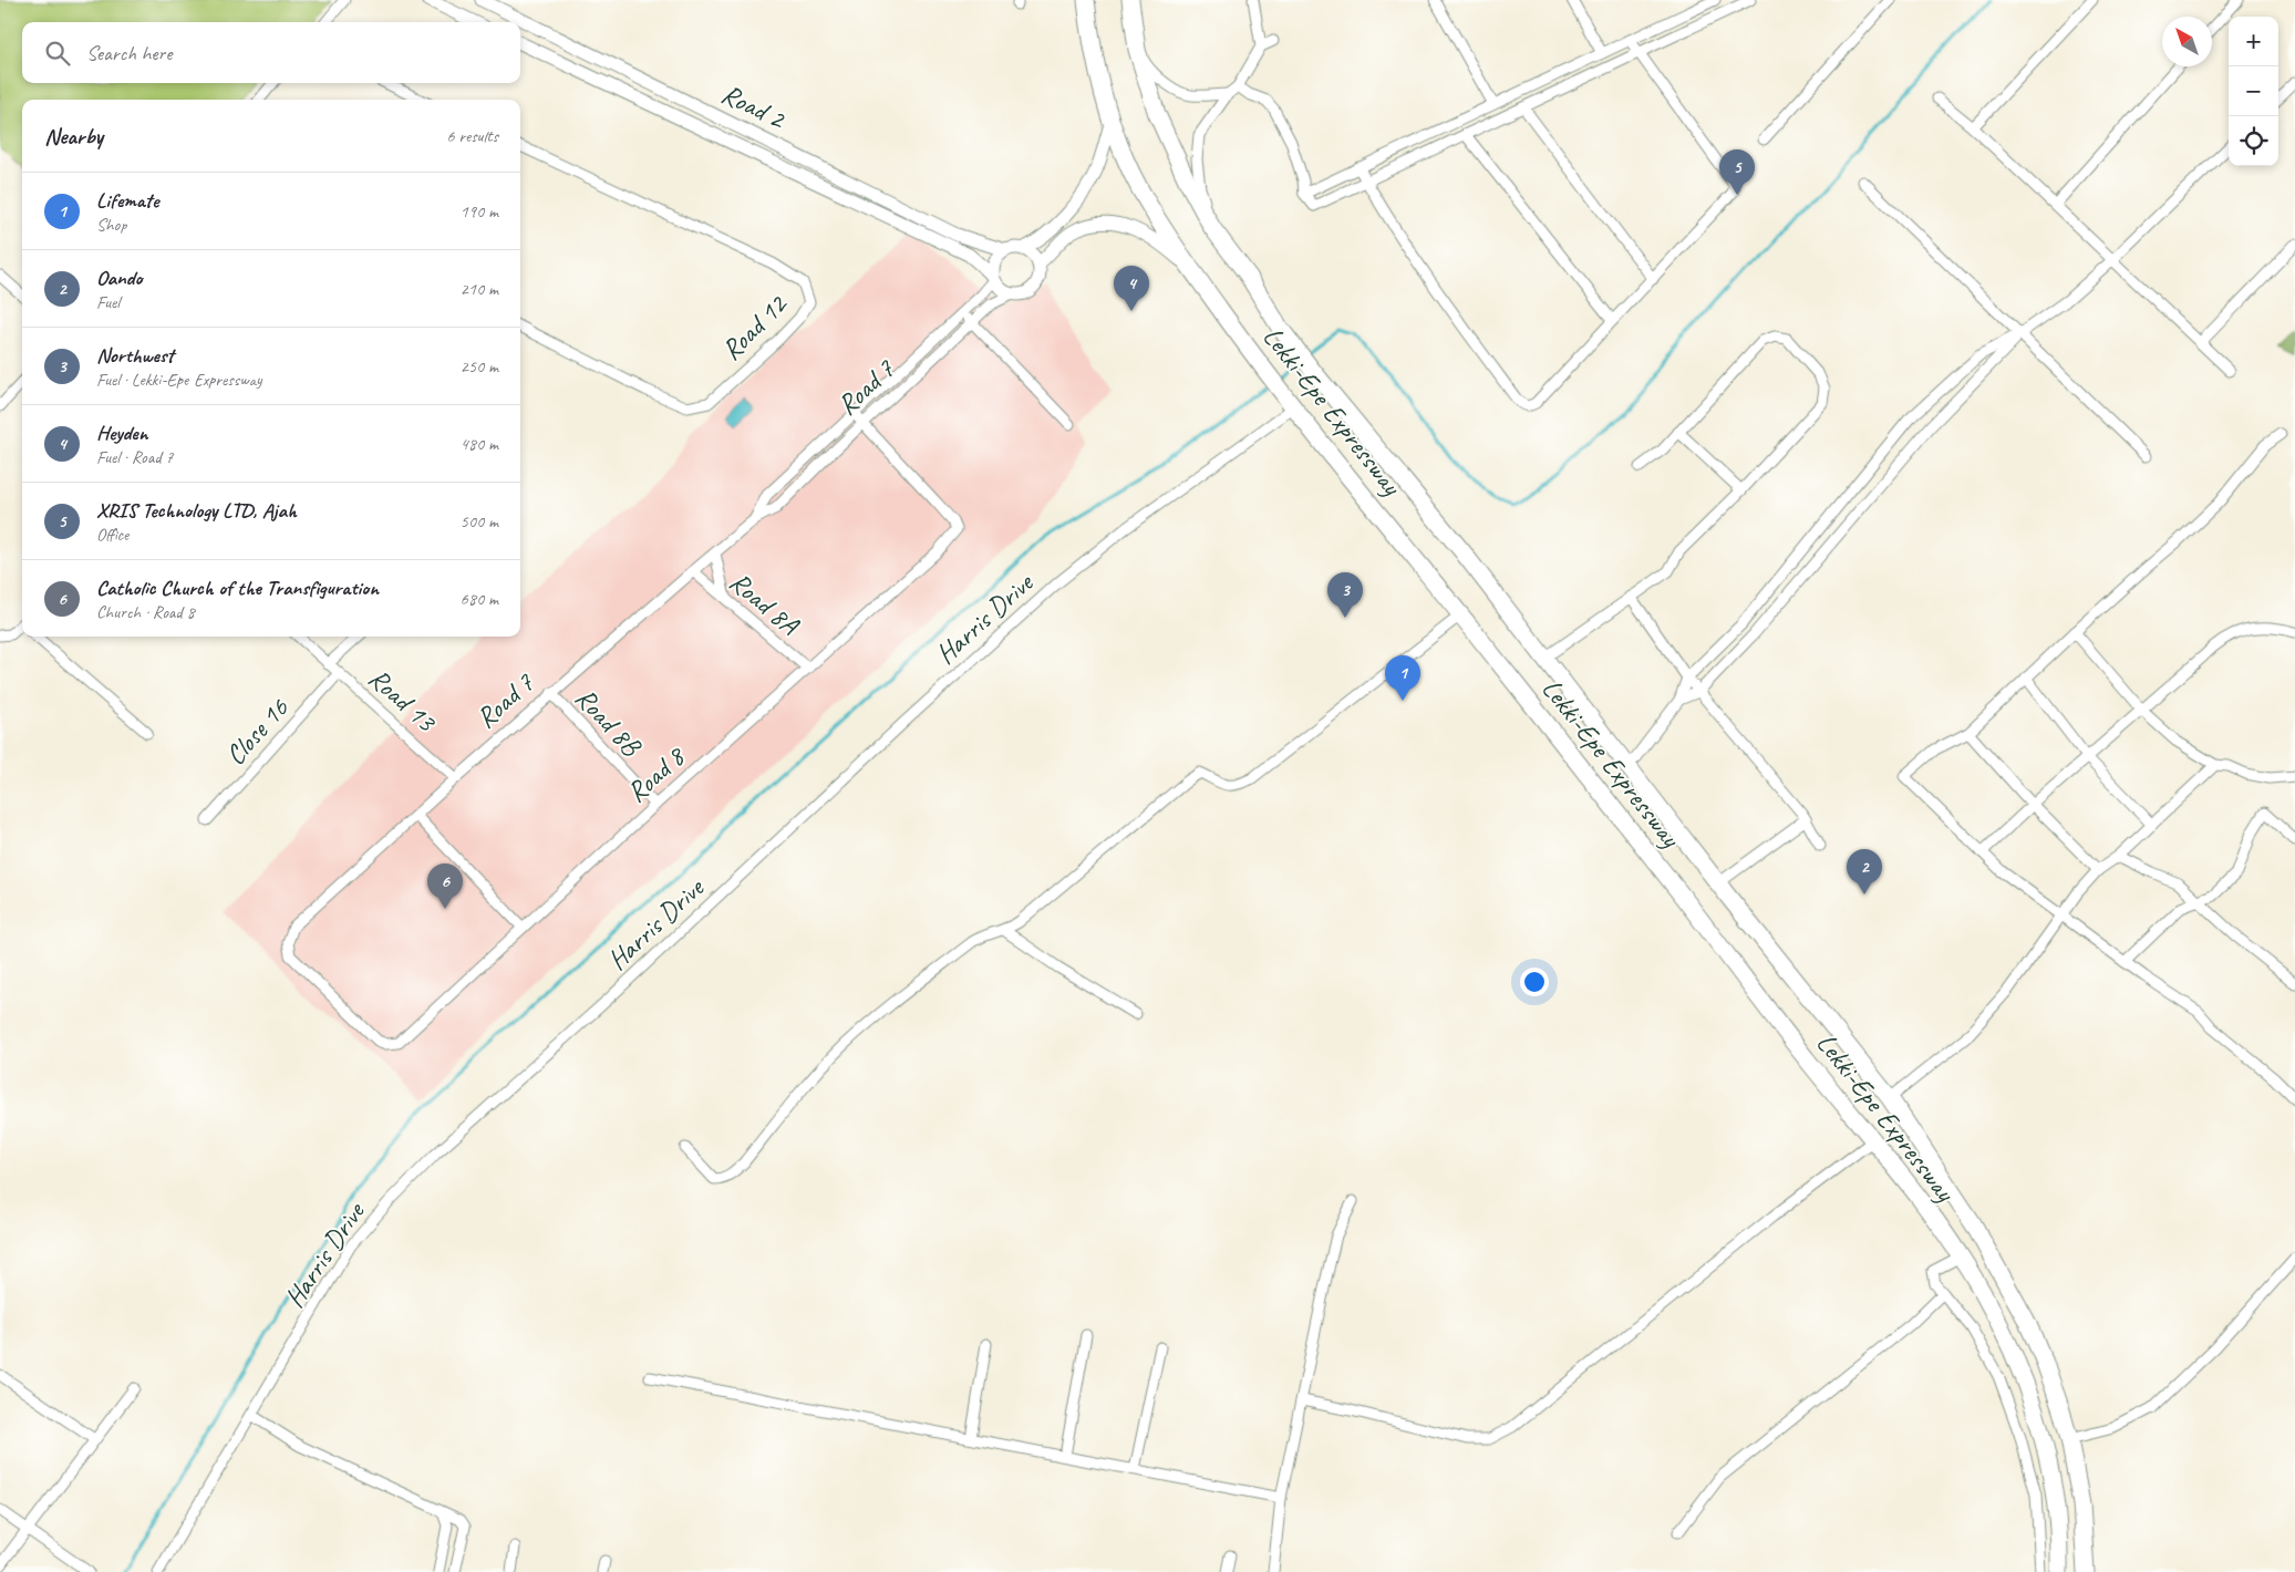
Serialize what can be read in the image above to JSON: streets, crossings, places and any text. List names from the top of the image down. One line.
{"streets":{"highway":["Lekki-Epe Expressway"],"street":["Road 2","Road 12","Road 7","Road 8A","Harris Drive","Road 13","Road 8B","Close 16","Road 8"]},"crossings":[["Road 2","Road 7"],["Road 7","Road 8A"],["Road 7","Road 13"],["Road 7","Road 8B"],["Road 7","Road 8"],["Lekki-Epe Expressway","Harris Drive"],["Road 8A","Road 8"],["Road 13","Close 16"],["Road 8B","Road 8"]],"north":"top left","page":{"map_buttons":["+","−"],"search":"Search here","heading":["Nearby","6 results"],"pins":["5","4","3","1","2","6"],"list":[{"mark":"1","name":"Lifemate","note":"Shop","value":"190 m"},{"mark":"2","name":"Oando","note":"Fuel","value":"210 m"},{"mark":"3","name":"Northwest","note":"Fuel · Lekki-Epe Expressway","value":"250 m"},{"mark":"4","name":"Heyden","note":"Fuel · Road 7","value":"480 m"},{"mark":"5","name":"XRIS Technology LTD, Ajah","note":"Office","value":"500 m"},{"mark":"6","name":"Catholic Church of the Transfiguration","note":"Church · Road 8","value":"680 m"}]}}
